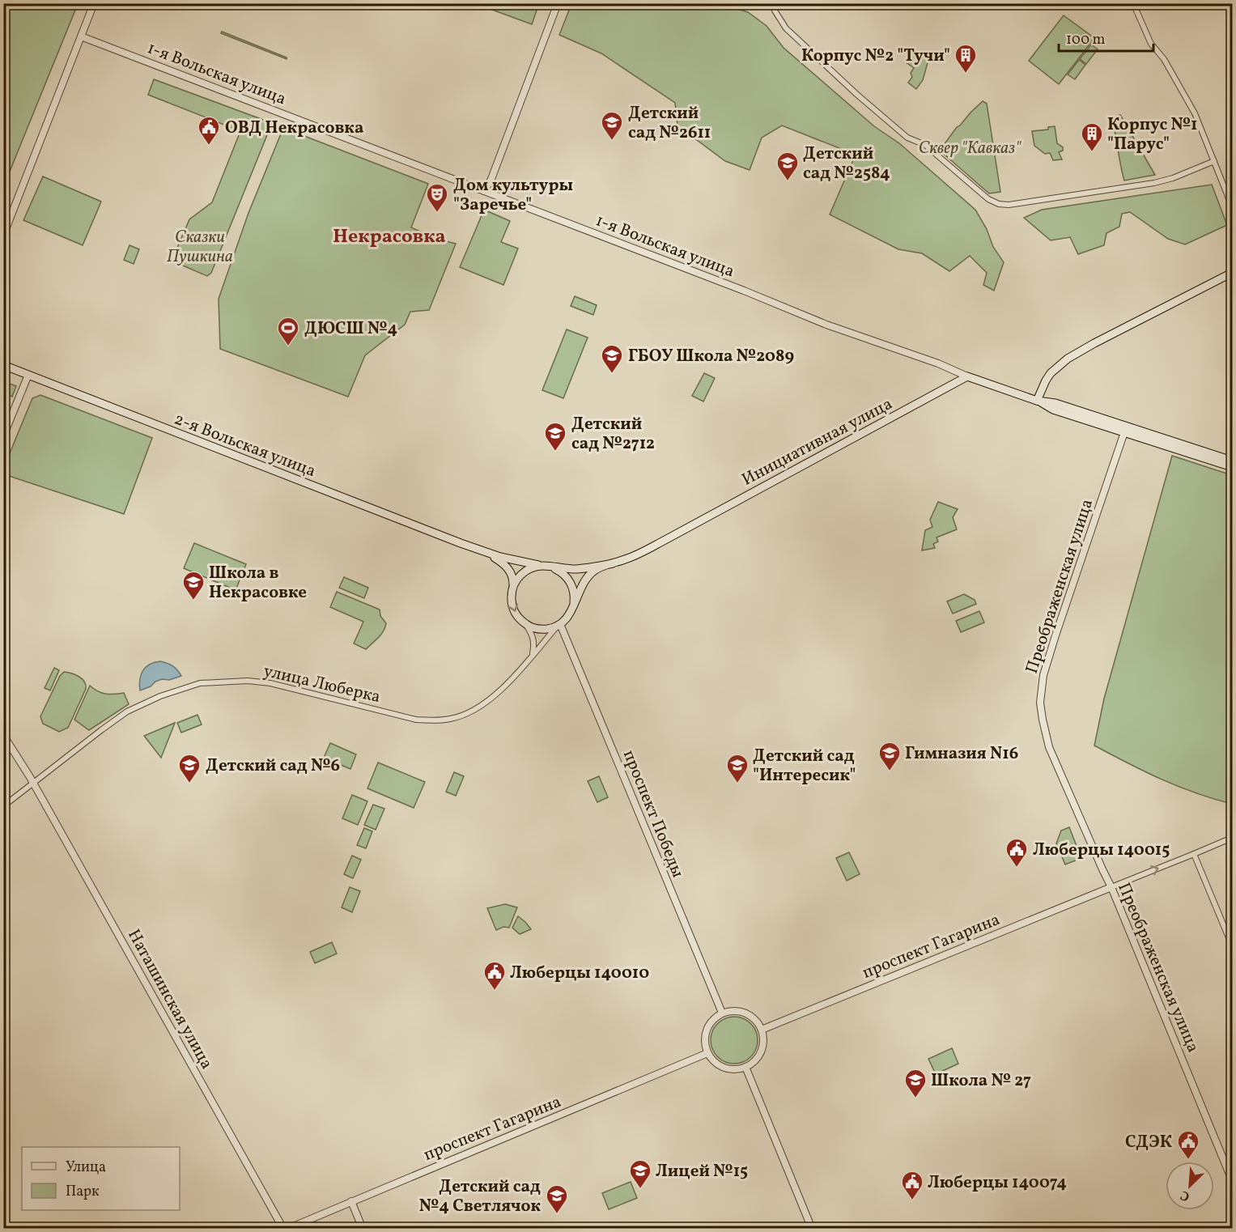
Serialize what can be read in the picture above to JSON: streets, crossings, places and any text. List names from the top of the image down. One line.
{"streets":{"main road":["Инициативная улица","2-я Вольская улица"],"street":["1-я Вольская улица","Преображенская улица","улица Люберка","проспект Победы","проспект Гагарина","Наташинская улица"]},"crossings":[["1-я Вольская улица","Инициативная улица"],["Инициативная улица","2-я Вольская улица"],["Инициативная улица","улица Люберка"],["Инициативная улица","проспект Победы"],["2-я Вольская улица","улица Люберка"],["2-я Вольская улица","проспект Победы"],["Преображенская улица","проспект Гагарина"],["улица Люберка","проспект Победы"],["улица Люберка","Наташинская улица"],["проспект Победы","проспект Гагарина"]],"districts":["Некрасовка"],"parks":["Сквер \"Кавказ\"","Сказки Пушкина"],"places":{"building":["Корпус №2 \"Тучи\"","Корпус №1 \"Парус\""],"school or university":["Детский сад №2611","Детский сад №2584","ГБОУ Школа №2089","Детский сад №2712","Школа в Некрасовке","Гимназия N16","Детский сад №6","Детский сад \"Интересик\"","Школа № 27","Лицей №15","Детский сад №4 Светлячок"],"public building":["ОВД Некрасовка","Люберцы 140015","Люберцы 140010","СДЭК","Люберцы 140074"],"theatre":["Дом культуры \"Заречье\""],"sports":["ДЮСШ №4"]},"legend":["Улица","Парк"],"scale_bar":"100 m","north":"bottom left"}
